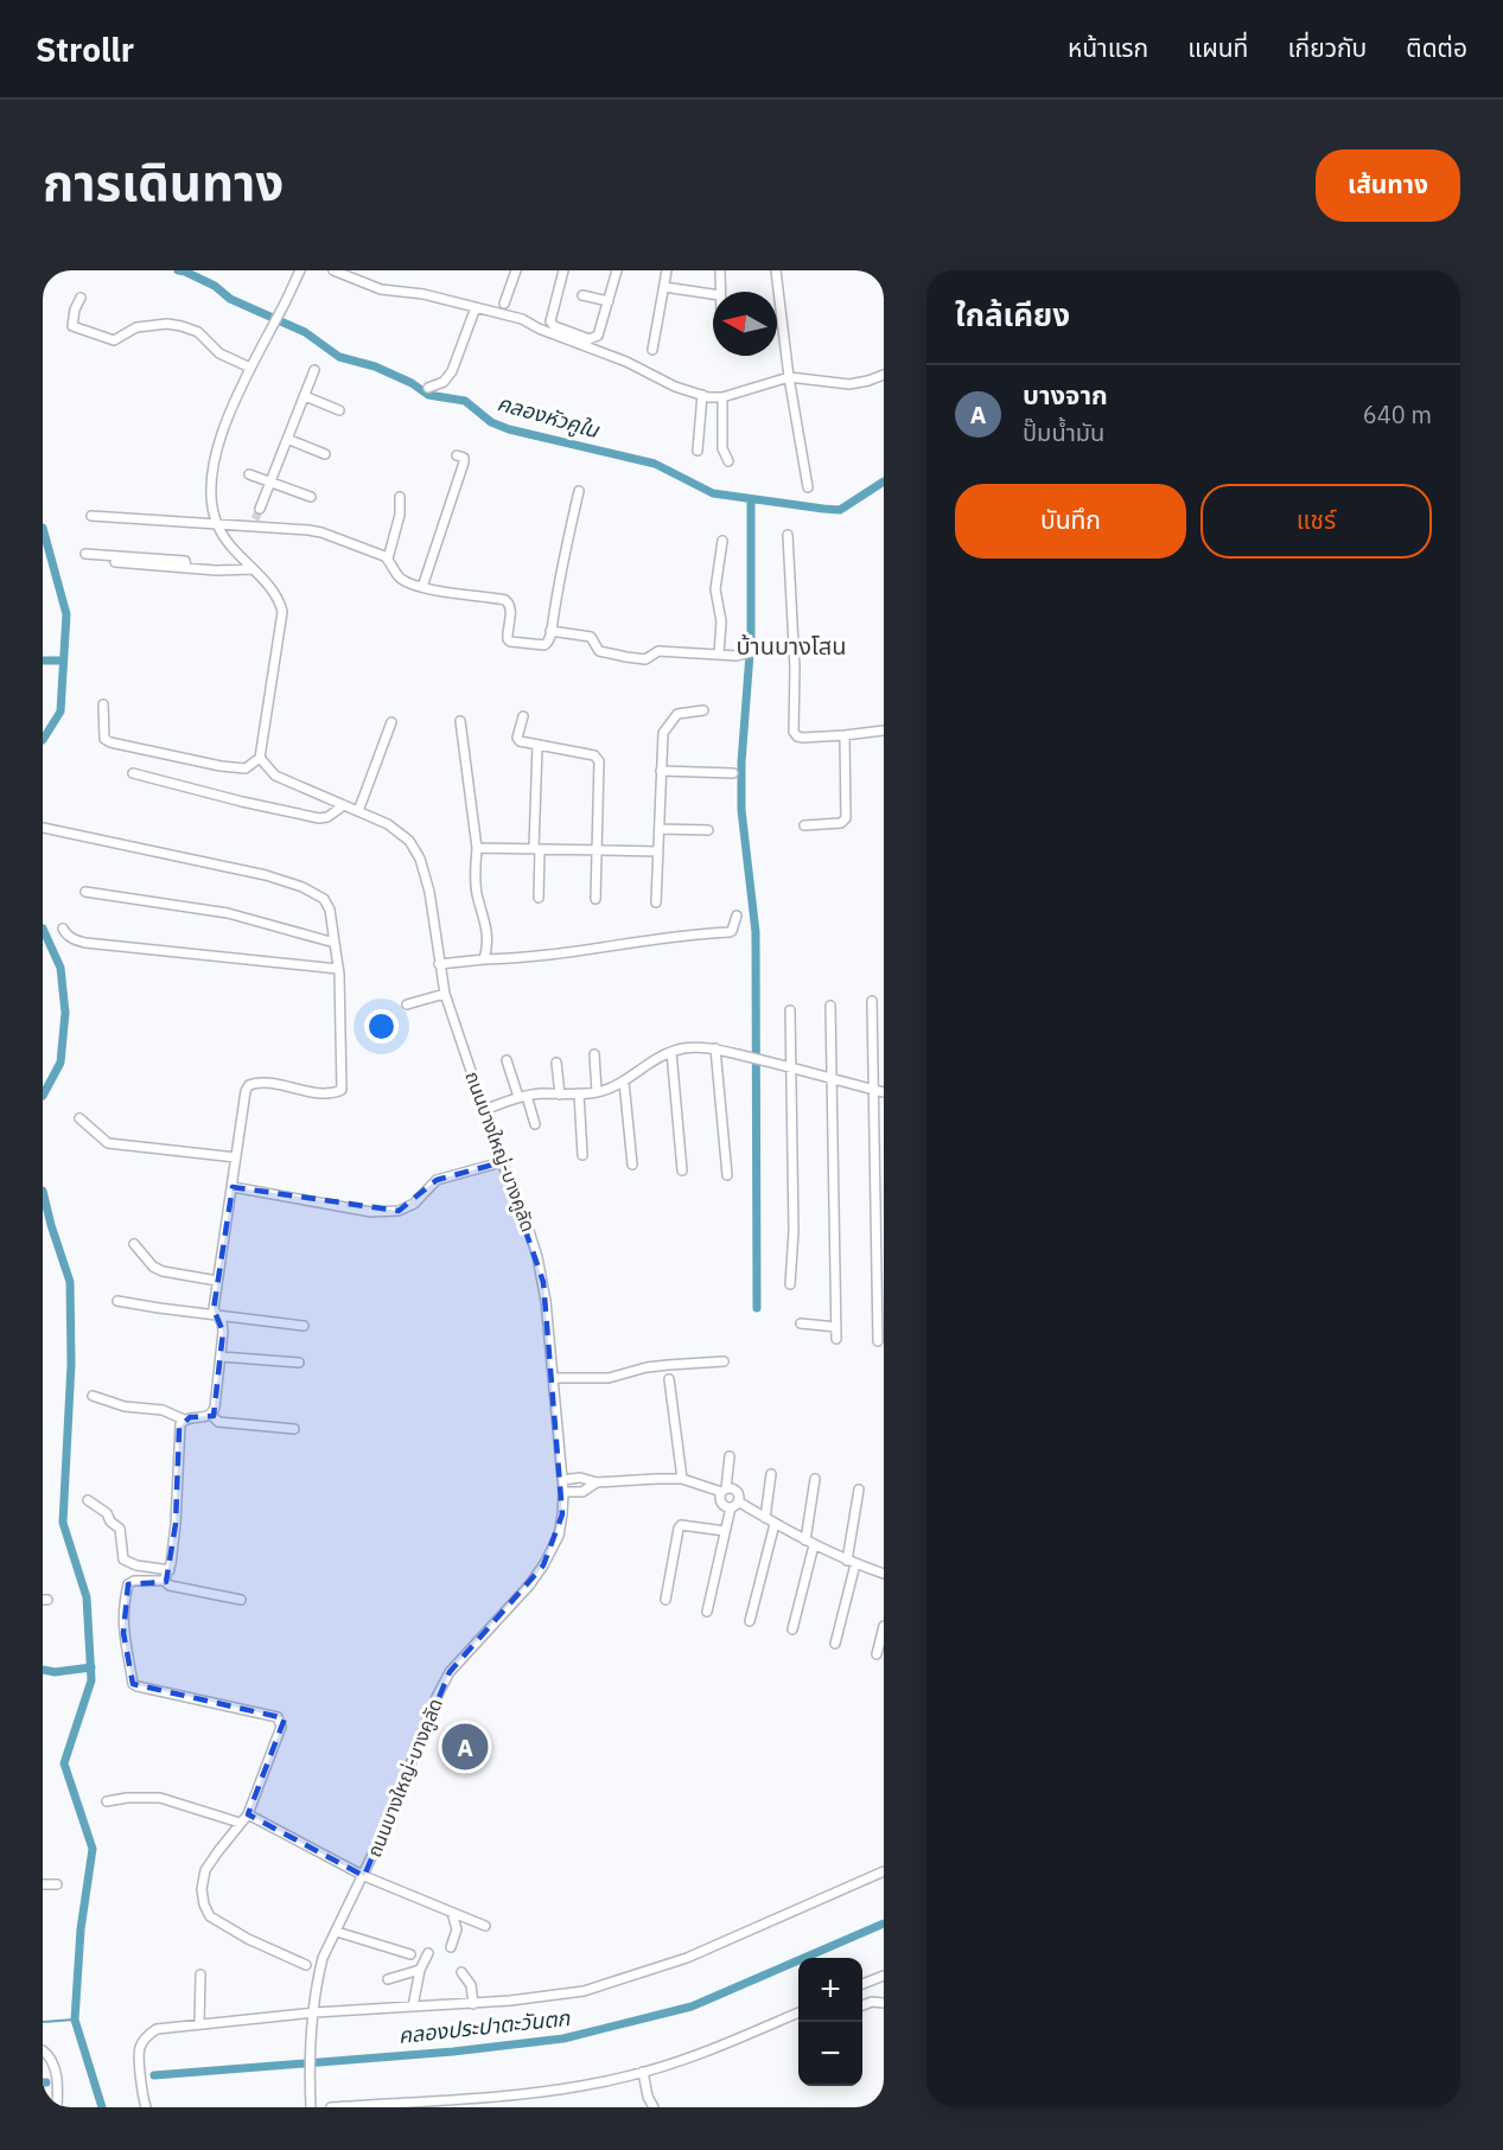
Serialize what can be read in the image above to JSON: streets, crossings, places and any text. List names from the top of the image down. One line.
{"streets":{"street":["ถนนบางใหญ่-บางคูลัด"]},"districts":["บ้านบางโสน"],"water":["คลองหัวคูใน","คลองประปาตะวันตก"],"north":"left","page":{"header":"Strollr","nav":["หน้าแรก","แผนที่","เกี่ยวกับ","ติดต่อ"],"title":"การเดินทาง","buttons":["เส้นทาง",["บันทึก","แชร์"]],"heading":"ใกล้เคียง","list":[{"mark":"A","name":"บางจาก","note":"ปั๊มน้ำมัน","value":"640 m"}],"pins":"A","map_buttons":["+","−"]}}
